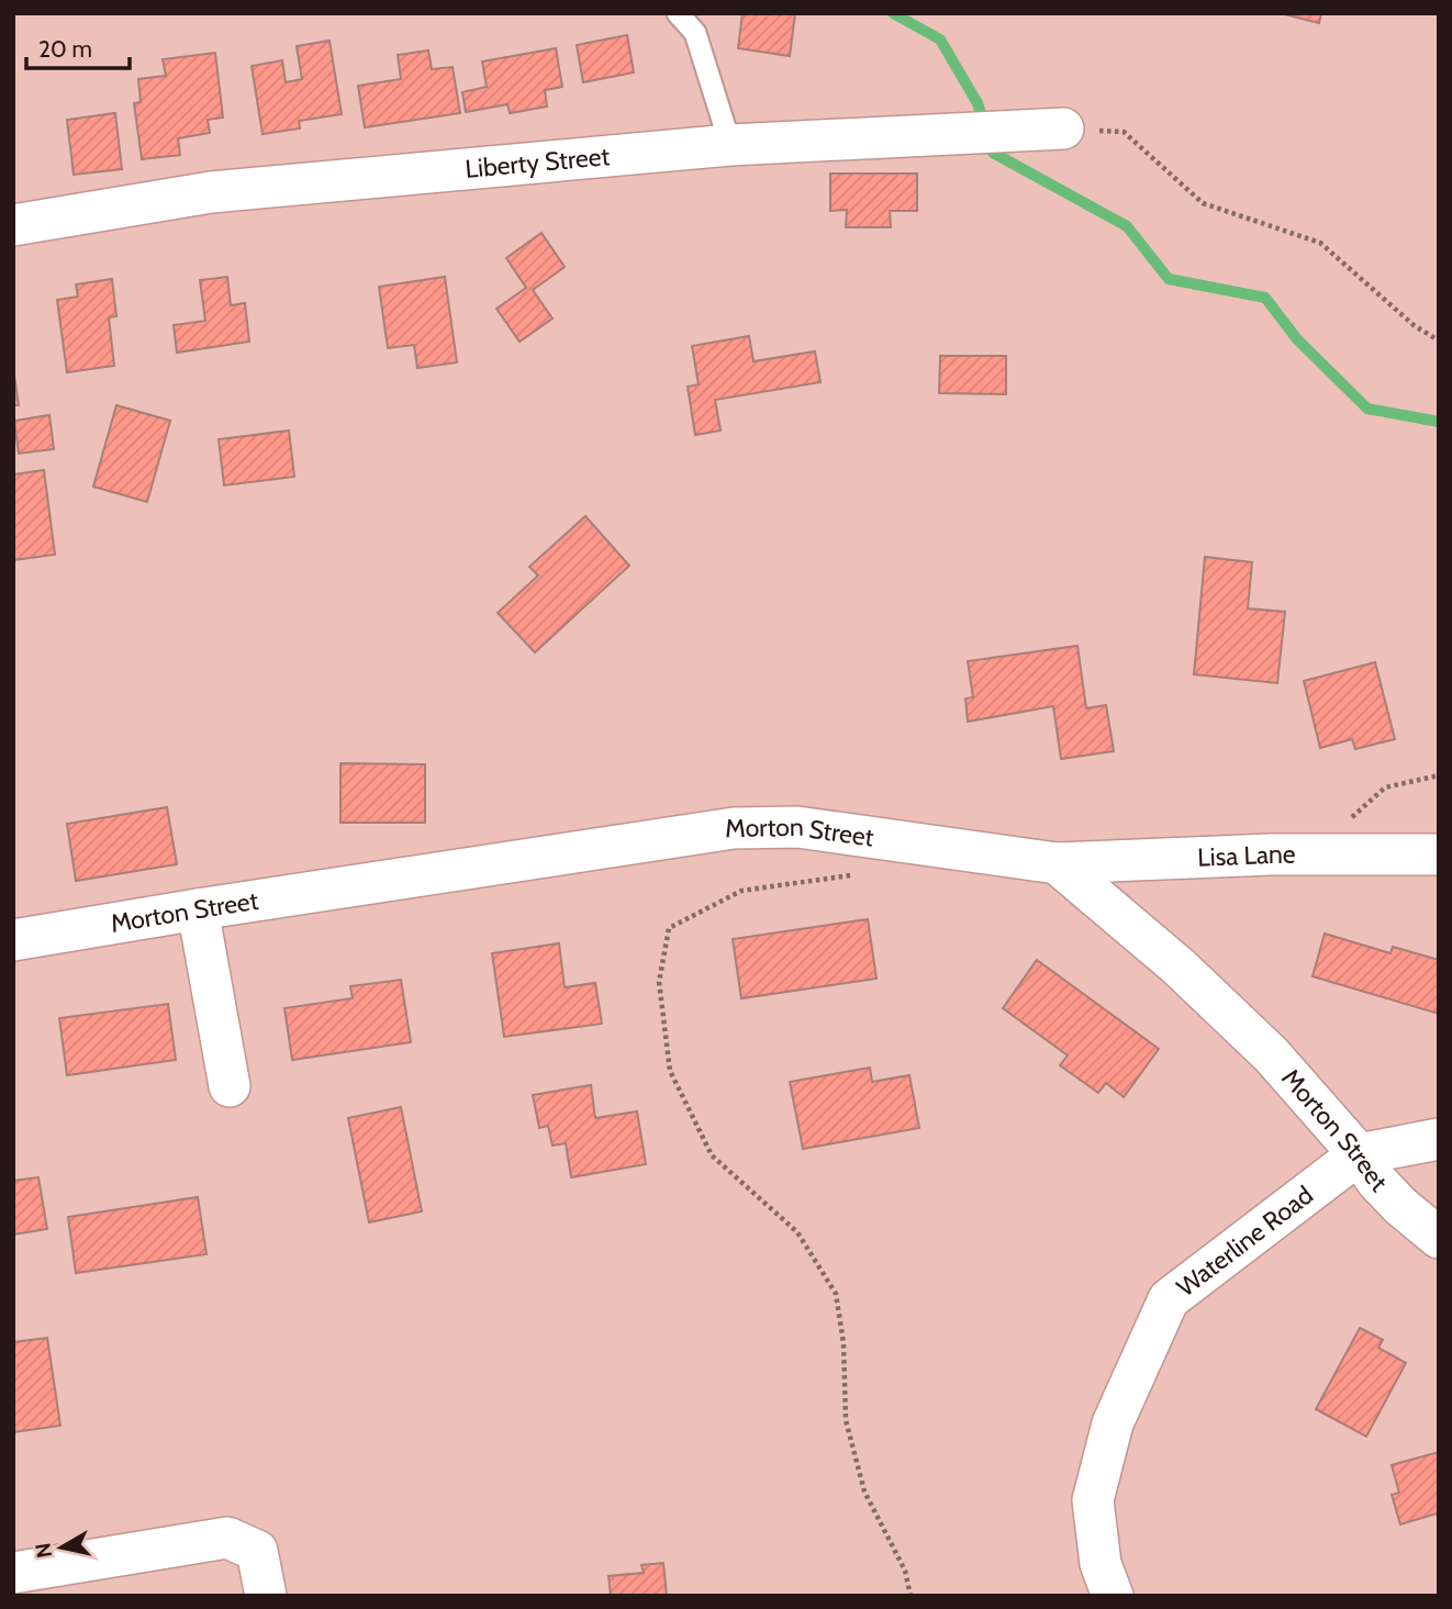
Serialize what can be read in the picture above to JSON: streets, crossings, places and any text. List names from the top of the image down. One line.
{"streets":{"street":["Liberty Street","Morton Street","Lisa Lane","Waterline Road"]},"crossings":[["Morton Street","Lisa Lane"],["Morton Street","Waterline Road"]],"scale_bar":"20 m","north":"left"}
